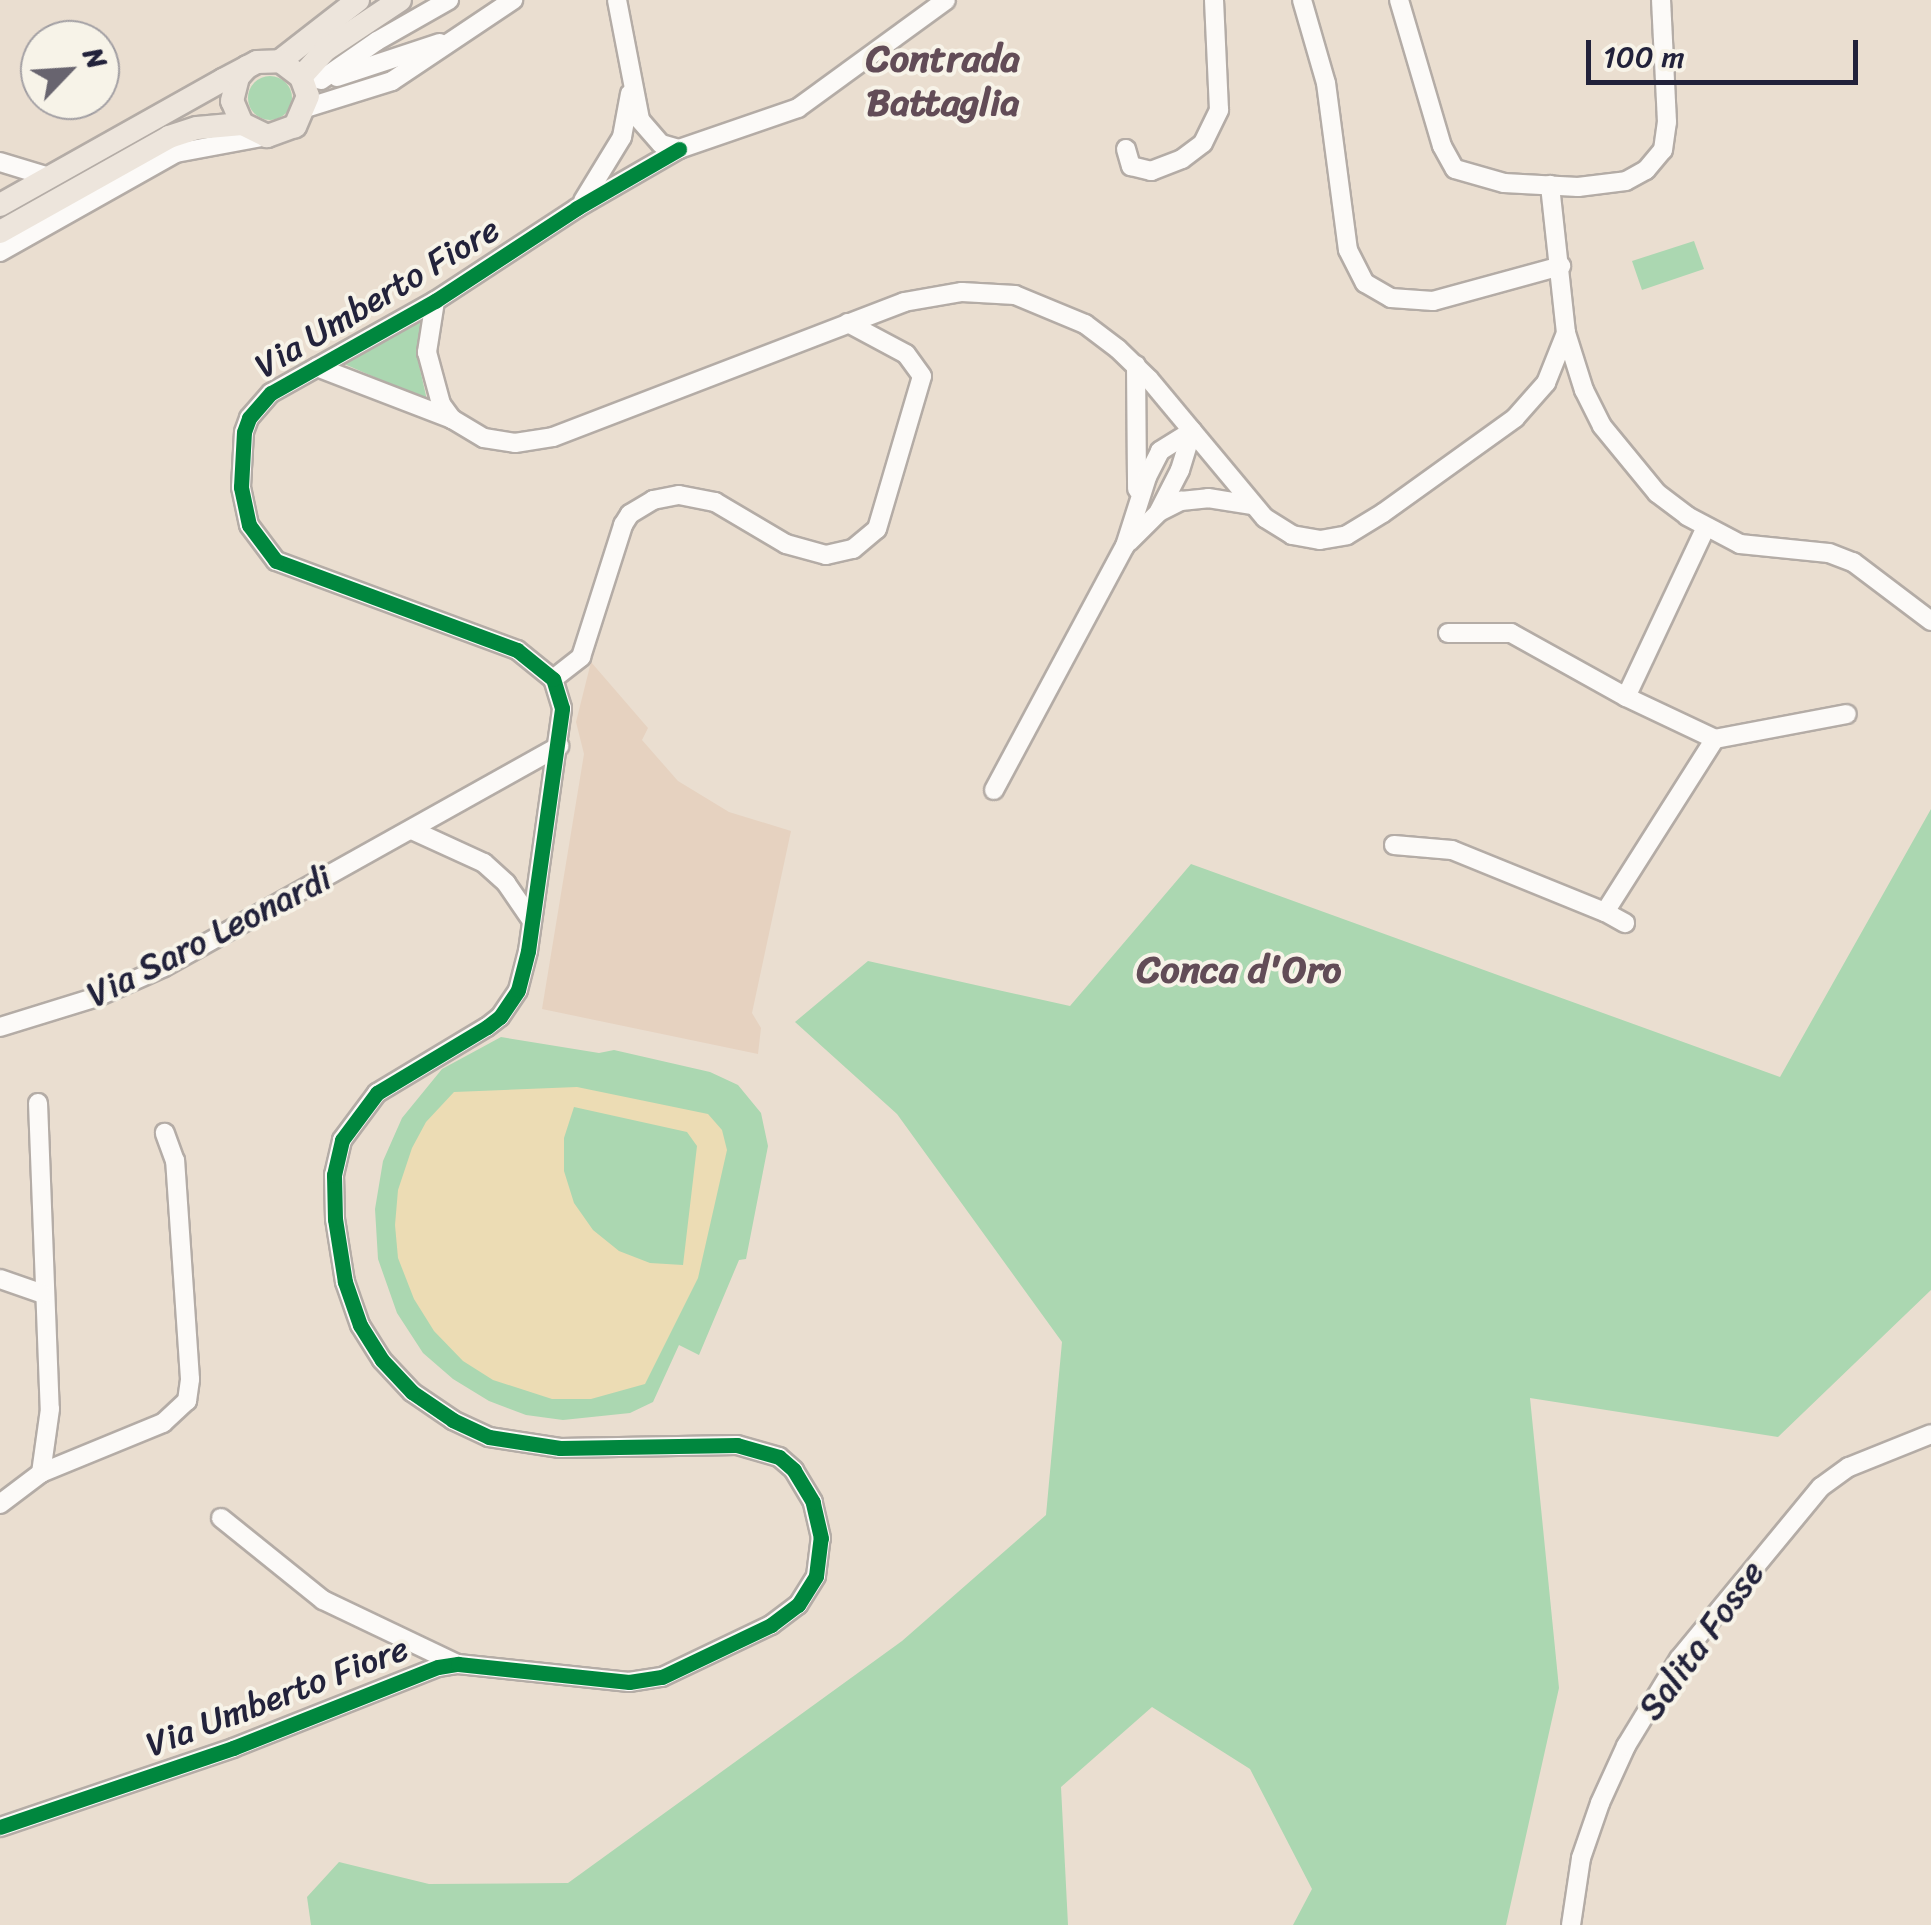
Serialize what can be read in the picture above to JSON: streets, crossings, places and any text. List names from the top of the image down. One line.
{"streets":{"street":["Via Umberto Fiore","Via Saro Leonardi","Salita Fosse"]},"crossings":[["Via Umberto Fiore","Via Saro Leonardi"]],"districts":["Contrada Battaglia","Conca d'Oro"],"scale_bar":"100 m","north":"top right"}
